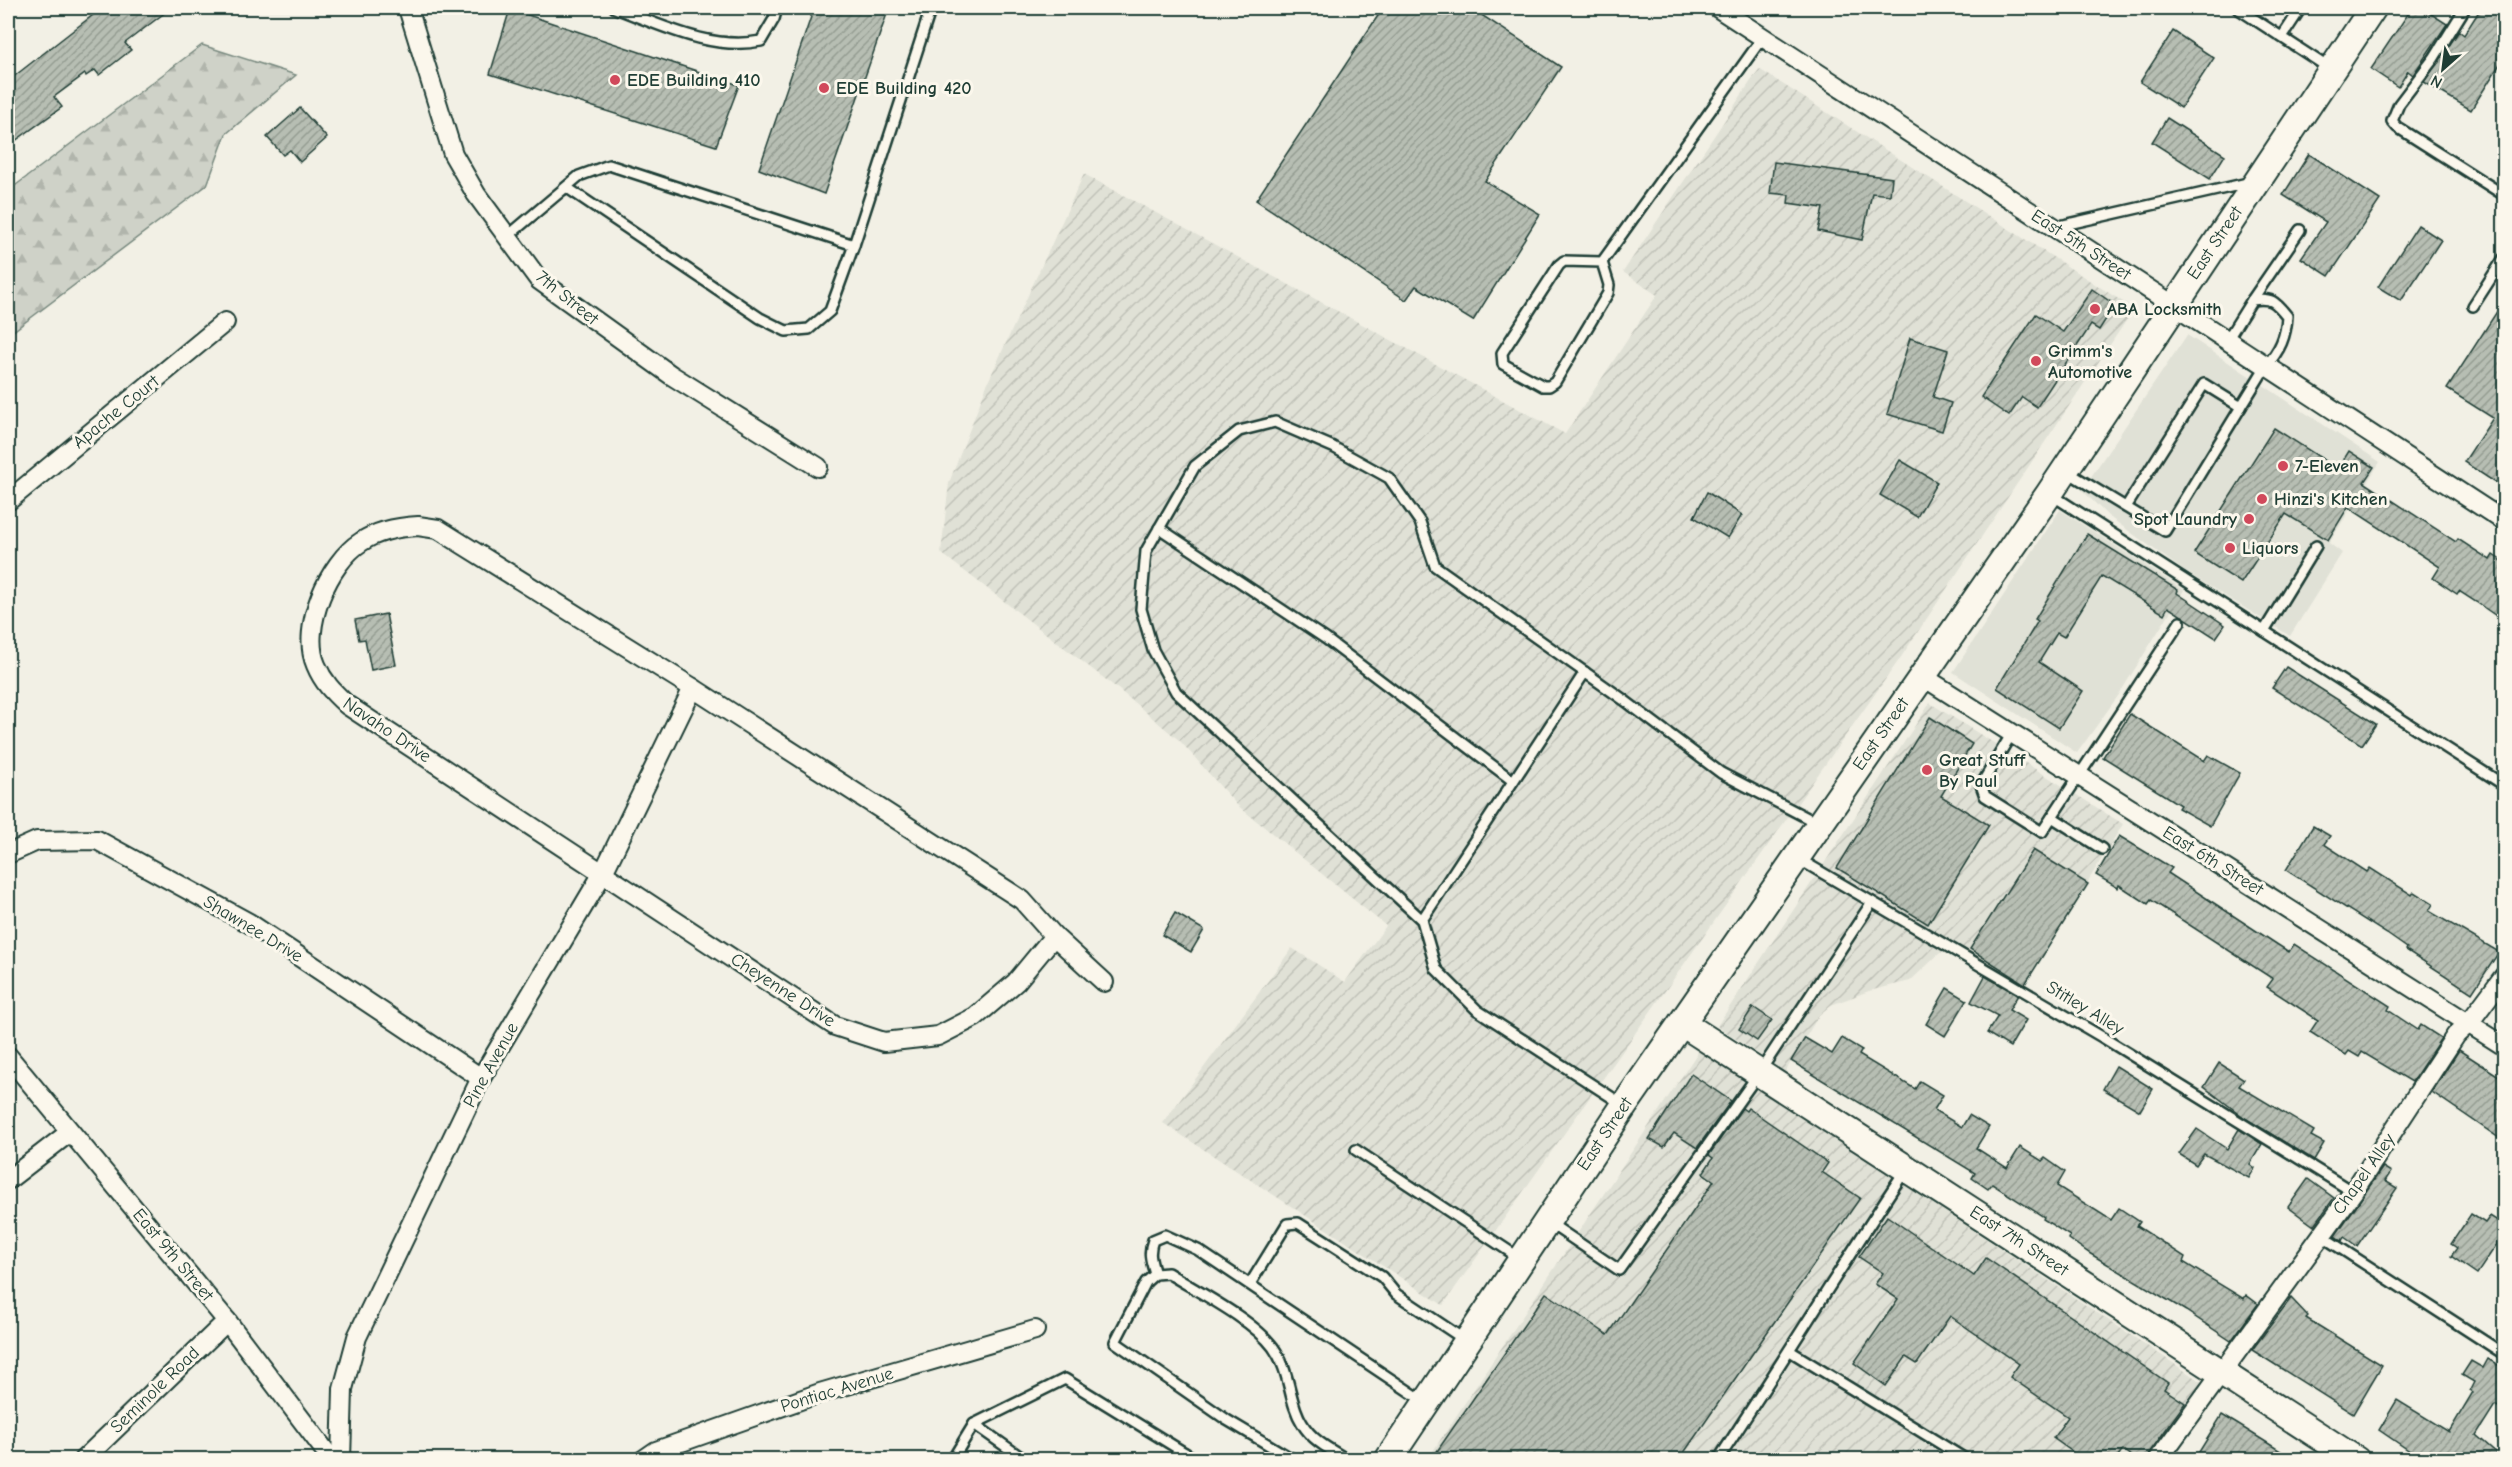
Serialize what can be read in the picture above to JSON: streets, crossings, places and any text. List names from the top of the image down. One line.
{"streets":{"main road":["East Street","East 7th Street"],"street":["East 5th Street","7th Street","Apache Court","Navaho Drive","East 6th Street","Shawnee Drive","Cheyenne Drive","Pine Avenue","Chapel Alley","East 9th Street","Seminole Road","Pontiac Avenue"],"lane":["Stitley Alley"]},"crossings":[["East Street","East 5th Street"],["East Street","East 6th Street"],["East Street","Stitley Alley"],["East Street","East 7th Street"],["Navaho Drive","Cheyenne Drive"],["Navaho Drive","Pine Avenue"],["East 6th Street","Chapel Alley"],["Shawnee Drive","Pine Avenue"],["Cheyenne Drive","Pine Avenue"],["Stitley Alley","Chapel Alley"],["Chapel Alley","East 7th Street"],["East 9th Street","Seminole Road"]],"places":["EDE Building 410","EDE Building 420","ABA Locksmith","Grimm's Automotive","7-Eleven","Hinzi's Kitchen","Spot Laundry","Liquors","Great Stuff By Paul"],"north":"bottom left"}
